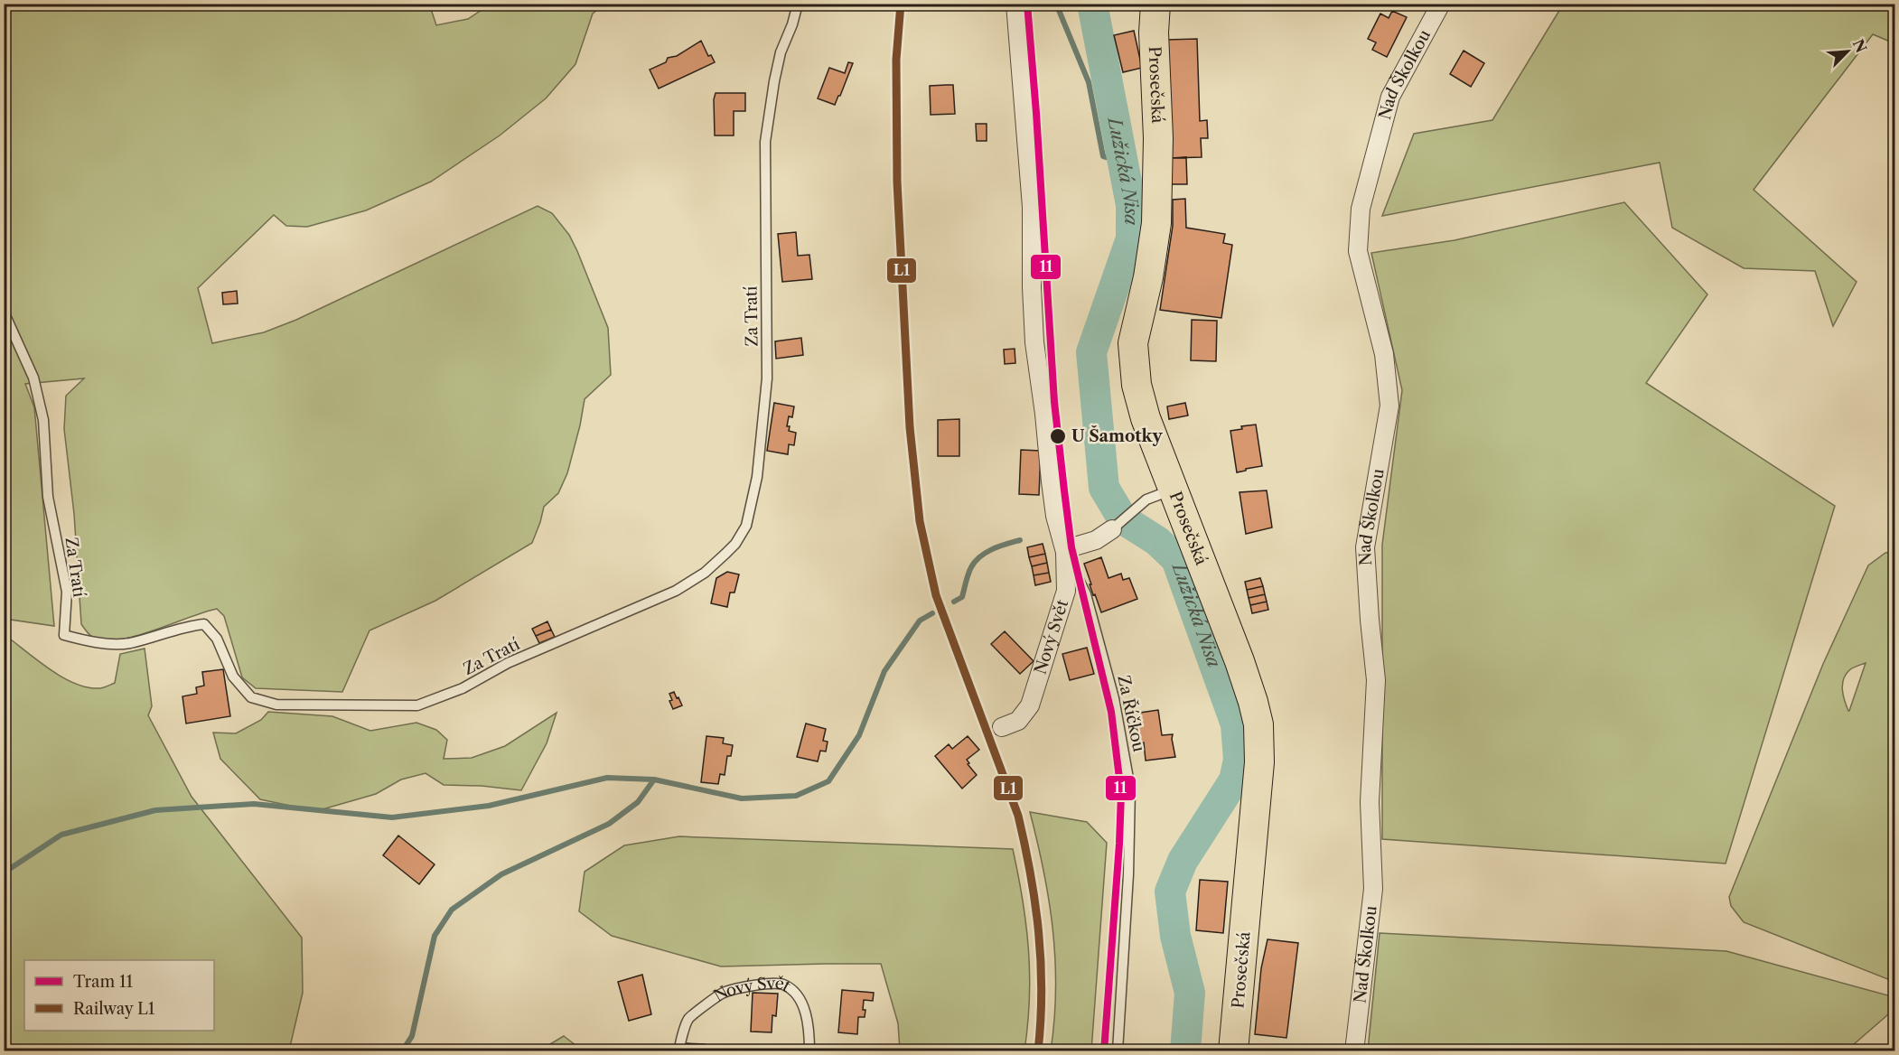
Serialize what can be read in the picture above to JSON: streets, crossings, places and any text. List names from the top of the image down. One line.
{"streets":{"main road":["Prosečská"],"street":["Nad Školkou","Nový Svět"],"lane":["Za Tratí","Za Říčkou"]},"crossings":[["Nový Svět","Za Říčkou"]],"water":["Lužická Nisa"],"places":["U Šamotky"],"lines":["tram line 11","rail line L1"],"legend":["Tram 11","Railway L1"],"north":"top right"}
